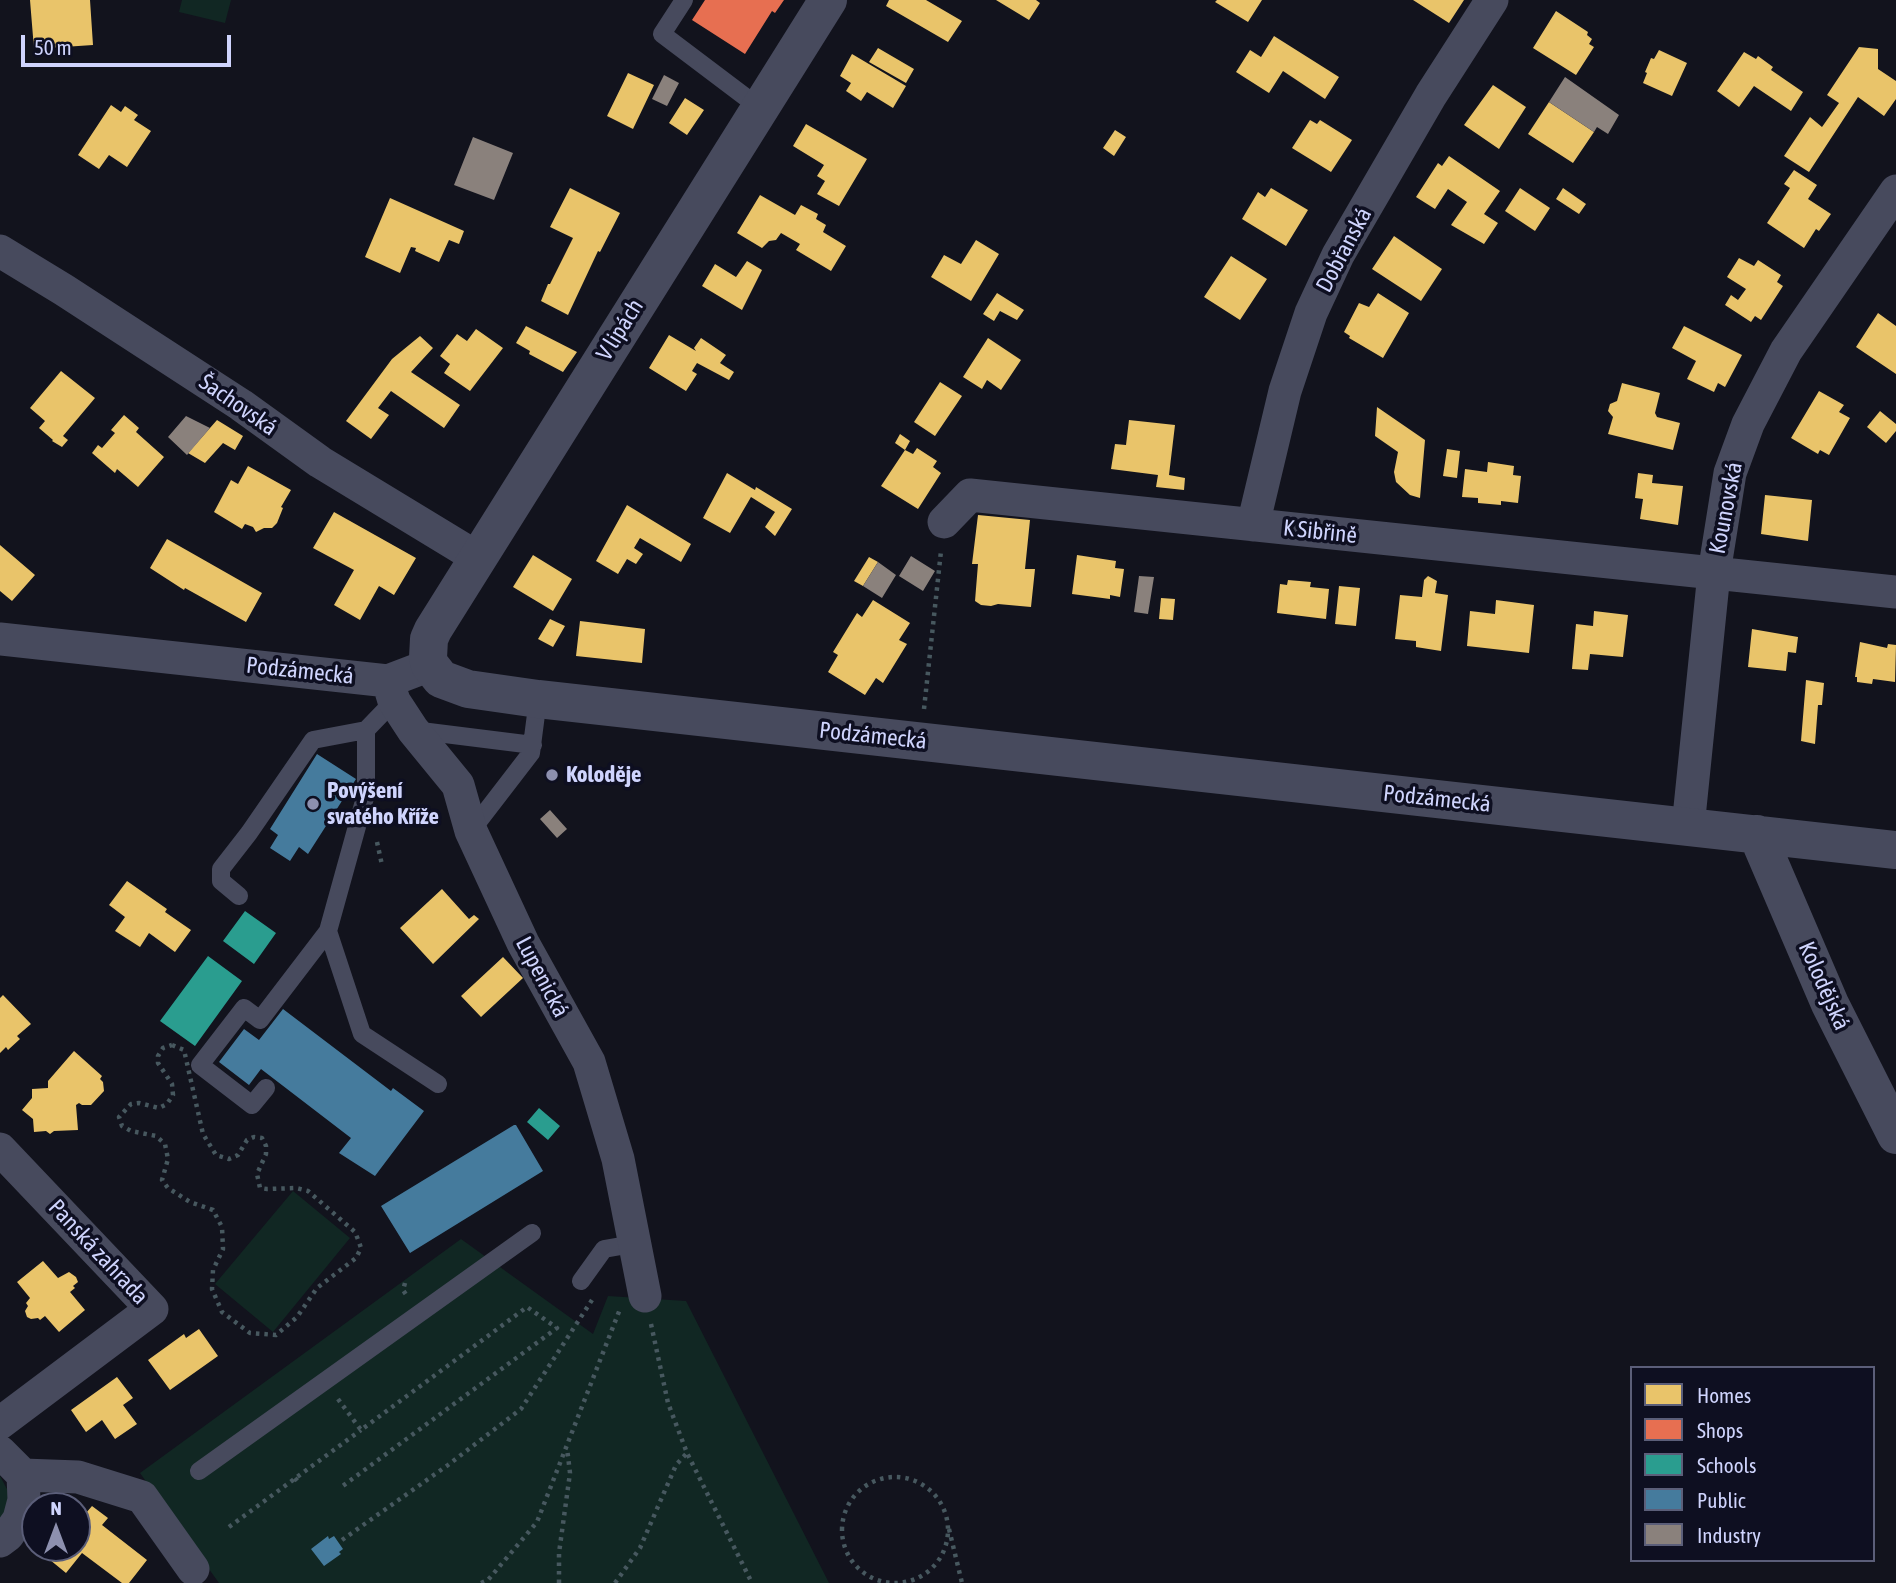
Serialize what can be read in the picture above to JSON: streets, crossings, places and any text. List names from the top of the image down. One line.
{"streets":{"street":["Dobřanská","V lipách","Šachovská","Kounovská","K Sibřině","Podzámecká","Lupenická","Kolodějská","Panská zahrada"]},"crossings":[["Dobřanská","K Sibřině"],["V lipách","Šachovská"],["V lipách","Podzámecká"],["Kounovská","K Sibřině"],["Kounovská","Podzámecká"],["Podzámecká","Lupenická"],["Podzámecká","Kolodějská"]],"places":["Koloděje","Povýšení svatého Kříže"],"legend":["Homes","Shops","Schools","Public","Industry"],"scale_bar":"50 m","north":"top"}
